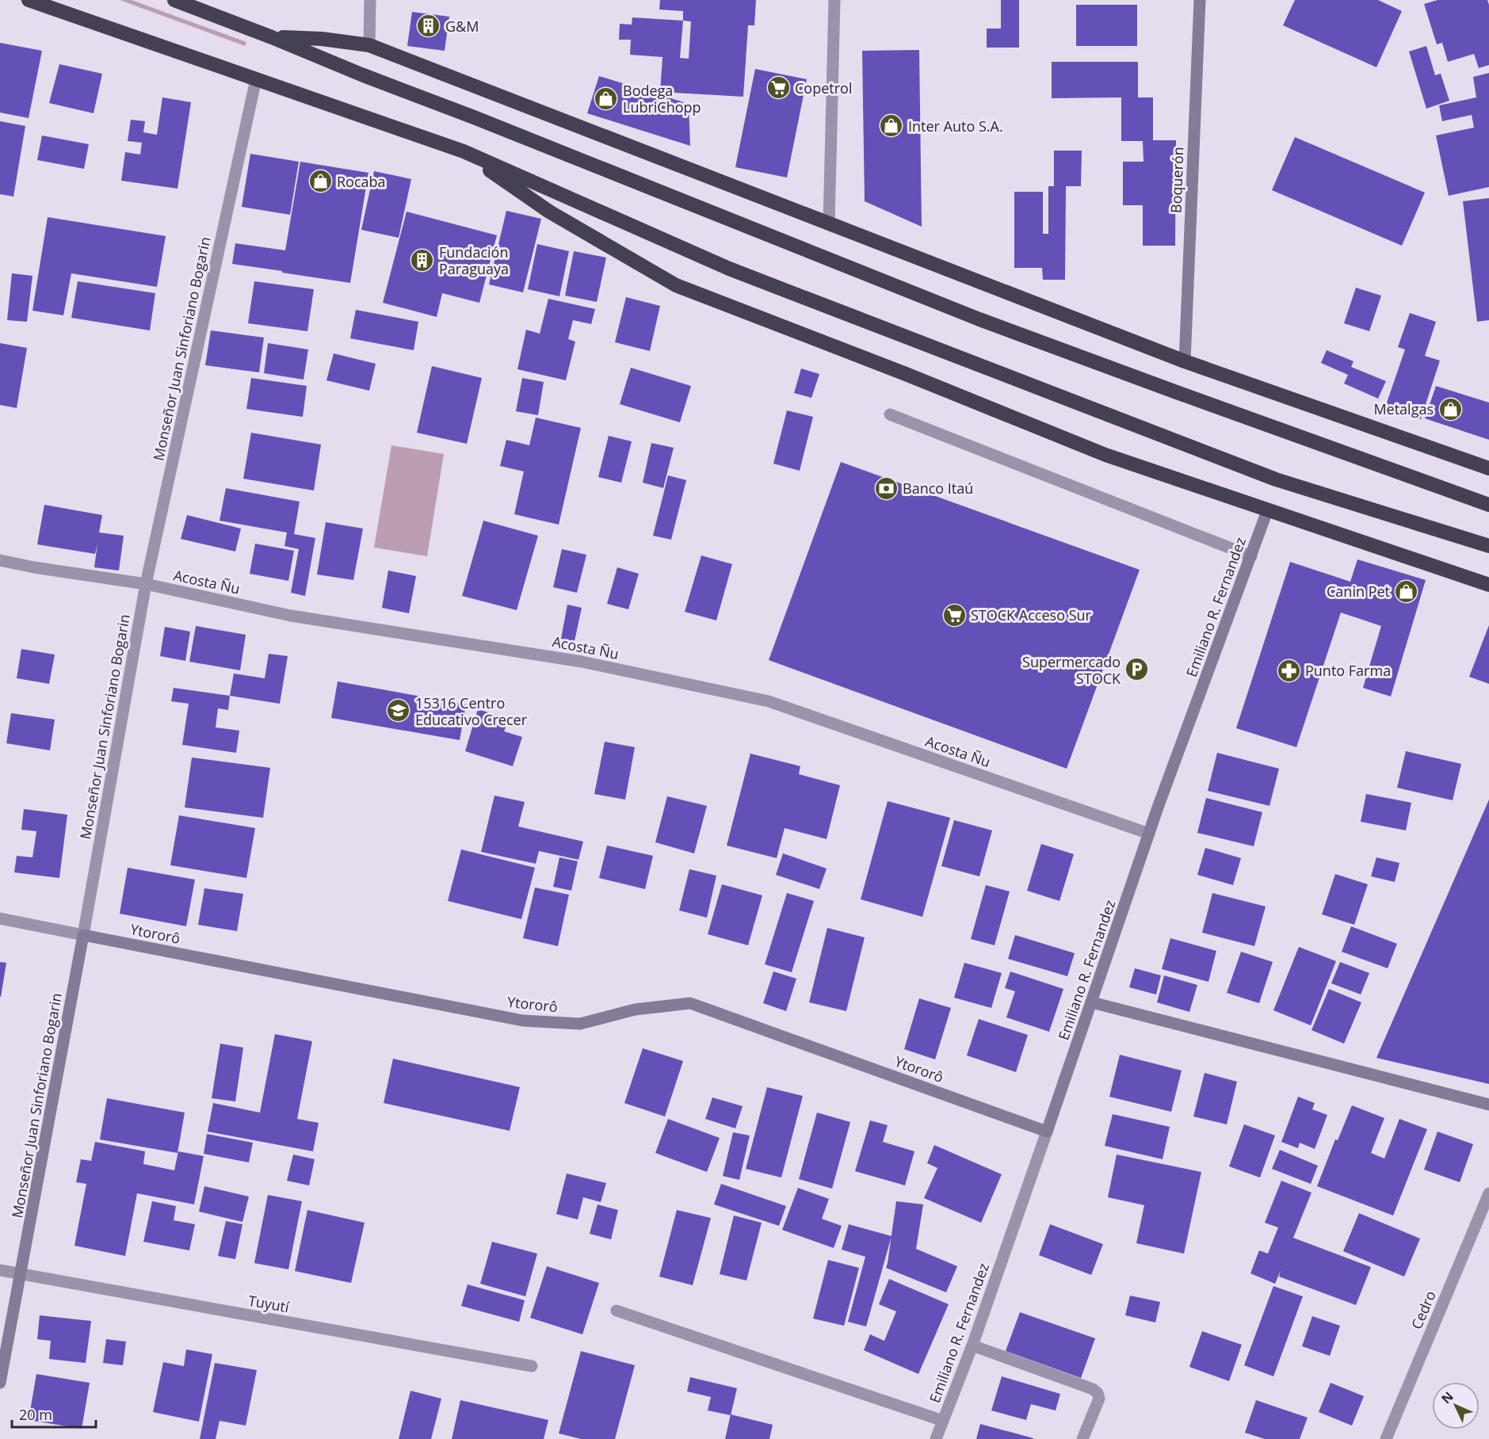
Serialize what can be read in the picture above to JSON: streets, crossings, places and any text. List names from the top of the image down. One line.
{"streets":{"street":["Boquerón","Monseñor Juan Sinforiano Bogarin","Acosta Ñu","Emiliano R. Fernandez","Ytororô","Tuyutí","Cedro"]},"crossings":[["Monseñor Juan Sinforiano Bogarin","Acosta Ñu"],["Monseñor Juan Sinforiano Bogarin","Ytororô"],["Monseñor Juan Sinforiano Bogarin","Tuyutí"],["Acosta Ñu","Emiliano R. Fernandez"],["Emiliano R. Fernandez","Ytororô"]],"places":{"building":["G&M","Fundación Paraguaya"],"supermarket":["Copetrol","STOCK Acceso Sur"],"shop":["Bodega LubriChopp","Inter Auto S.A.","Rocaba","Metalgas","Canin Pet"],"bank":["Banco Itaú"],"parking":["Supermercado STOCK"],"pharmacy":["Punto Farma"],"school or university":["15316 Centro Educativo Crecer"]},"scale_bar":"20 m","north":"top left"}
